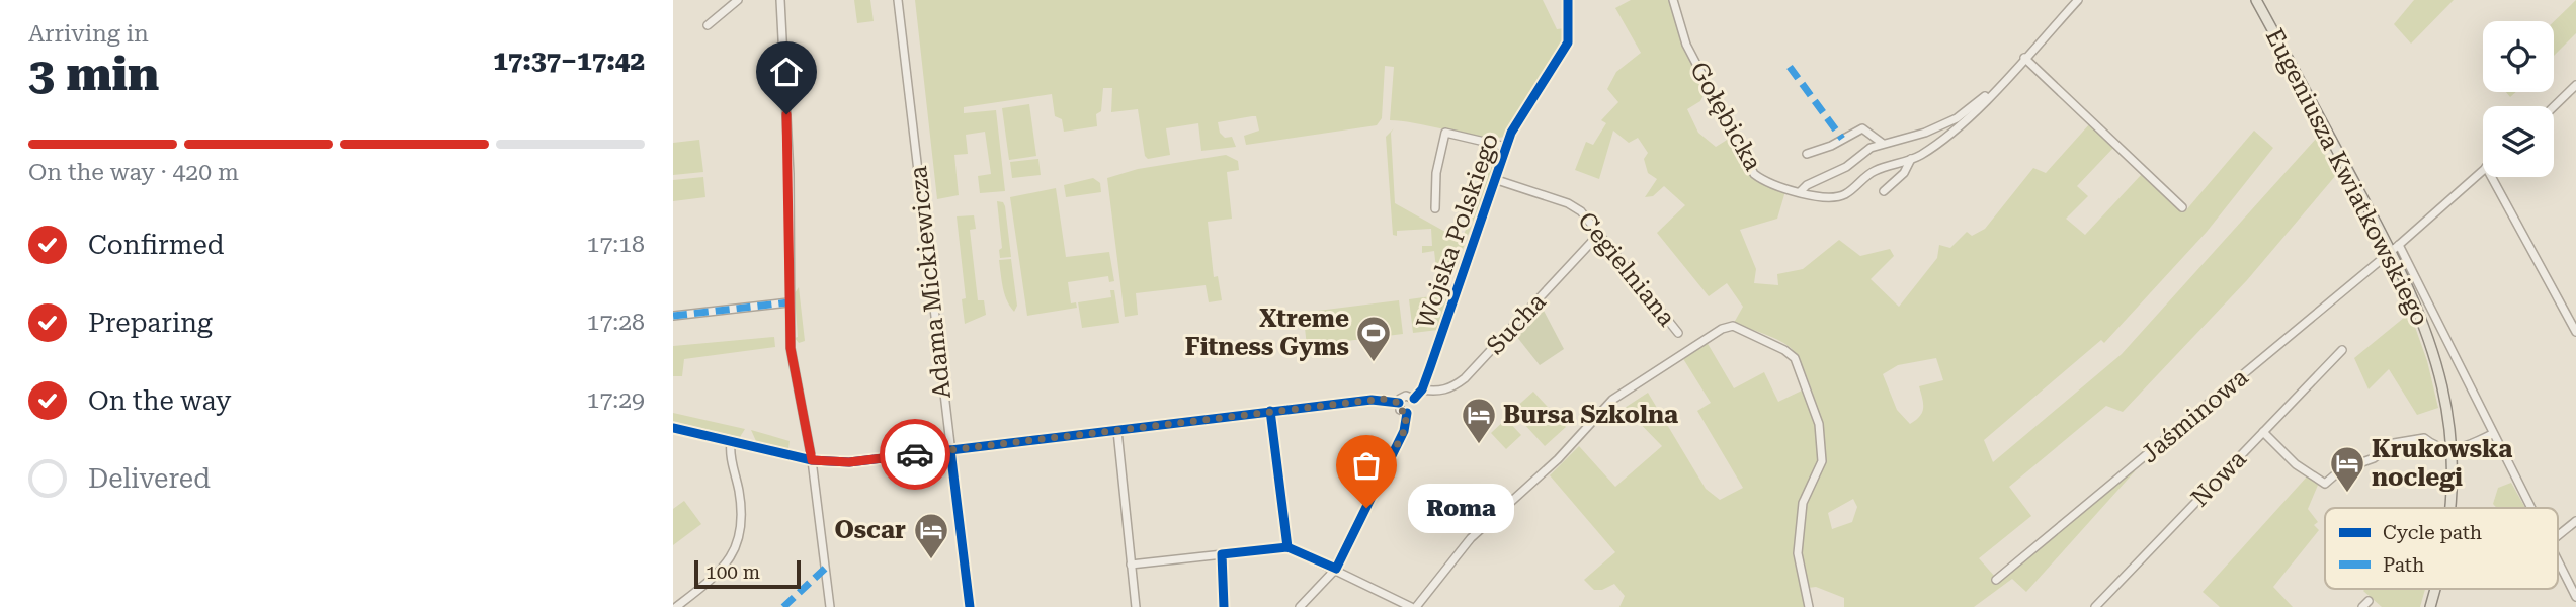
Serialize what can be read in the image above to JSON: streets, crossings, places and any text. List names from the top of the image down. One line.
{"streets":{"main road":["Eugeniusza Kwiatkowskiego"],"street":["Gołębicka","Wojska Polskiego","Cegielniana","Adama Mickiewicza","Sucha","Jaśminowa","Nowa"]},"crossings":[["Eugeniusza Kwiatkowskiego","Jaśminowa"],["Wojska Polskiego","Cegielniana"],["Wojska Polskiego","Sucha"],["Cegielniana","Sucha"]],"places":{"sports":["Xtreme Fitness Gyms"],"hotel":["Bursa Szkolna","Krukowska noclegi","Oscar"],"other":["Roma"]},"legend":["Cycle path","Path"],"scale_bar":"100 m","page":{"heading":["3 min","Arriving in","17:37–17:42"],"bar":"On the way · 420 m","list":[["Confirmed","17:18"],["Preparing","17:28"],["On the way","17:29"],"Delivered"],"bubble":"Roma","scale":"100 m"}}
